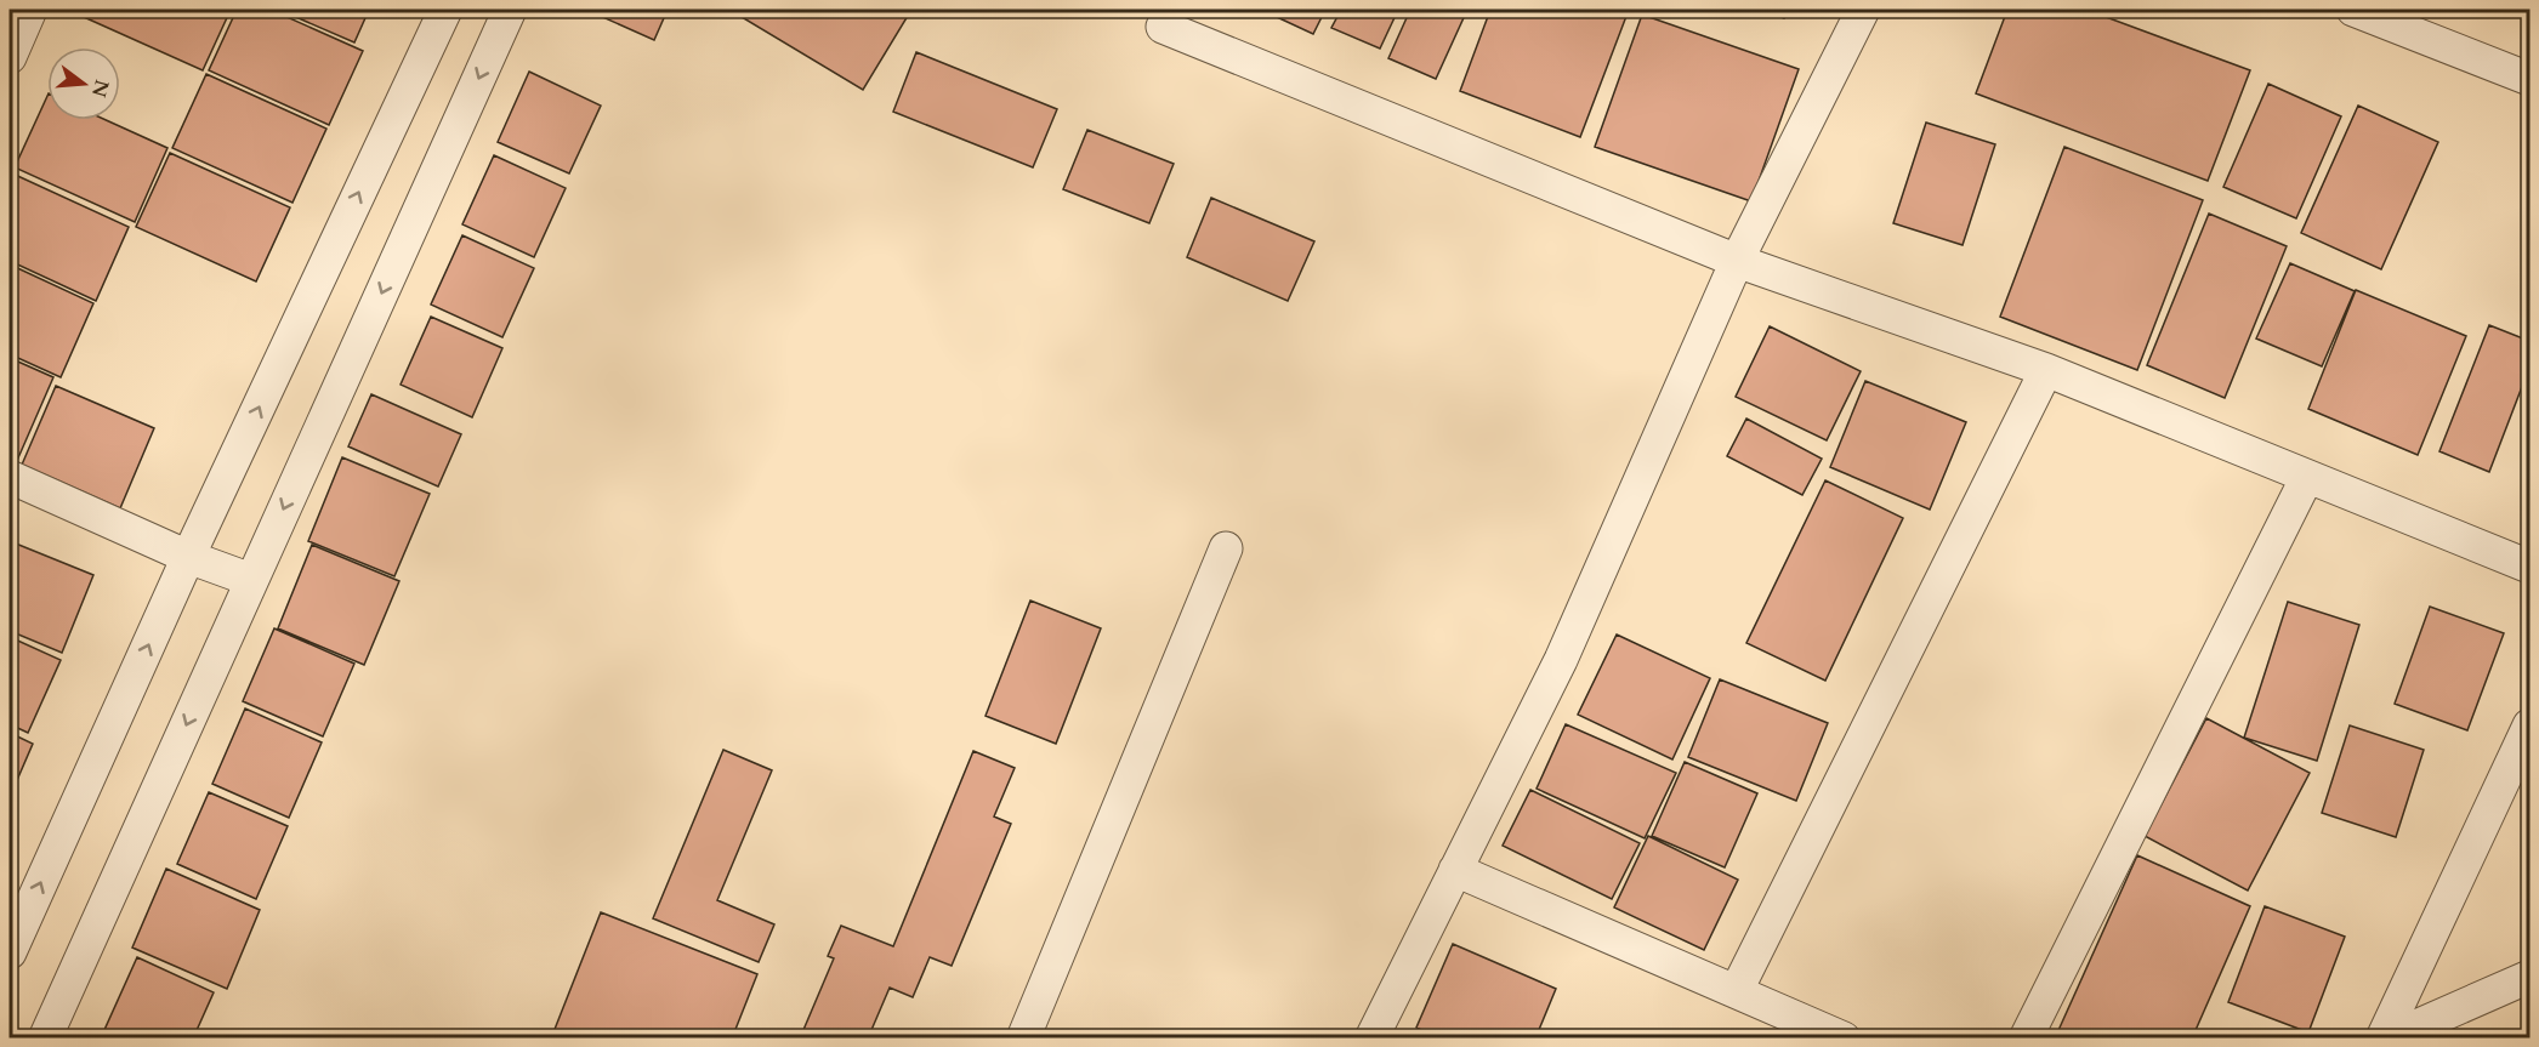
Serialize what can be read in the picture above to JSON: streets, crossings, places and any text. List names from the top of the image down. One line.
{"north":"right"}
